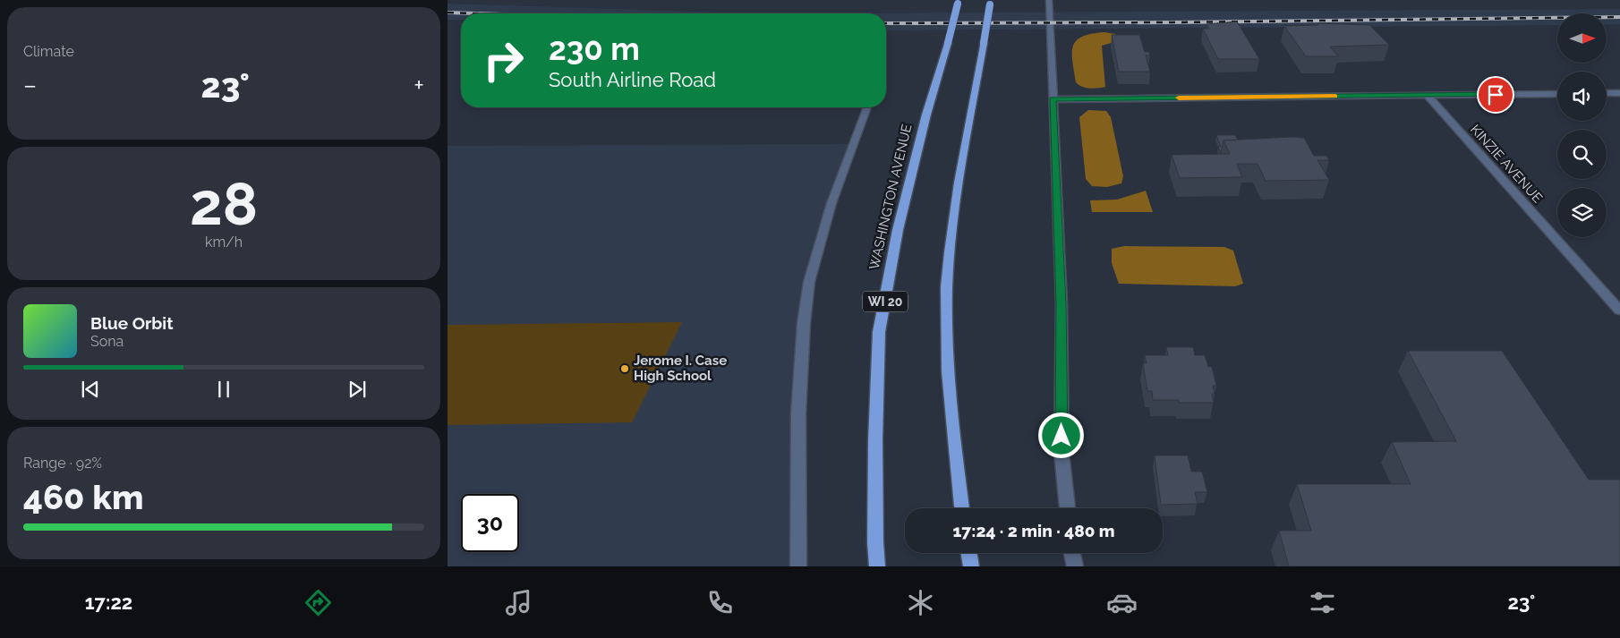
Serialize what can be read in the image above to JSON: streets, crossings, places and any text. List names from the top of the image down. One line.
{"streets":{"main road":["WASHINGTON AVENUE","WI 20"],"street":["KINZIE AVENUE"]},"places":["Jerome I. Case High School"],"north":"right","page":{"tile":["Climate",["28","km/h"],["Range · 92%","460 km"]],"turn":["230 m","South Airline Road"],"heat":["−","23°","+"],"song":["Blue Orbit","Sona"],"limit":"30","trip":"17:24 · 2 min · 480 m","tabs":["17:22","23°"]}}
